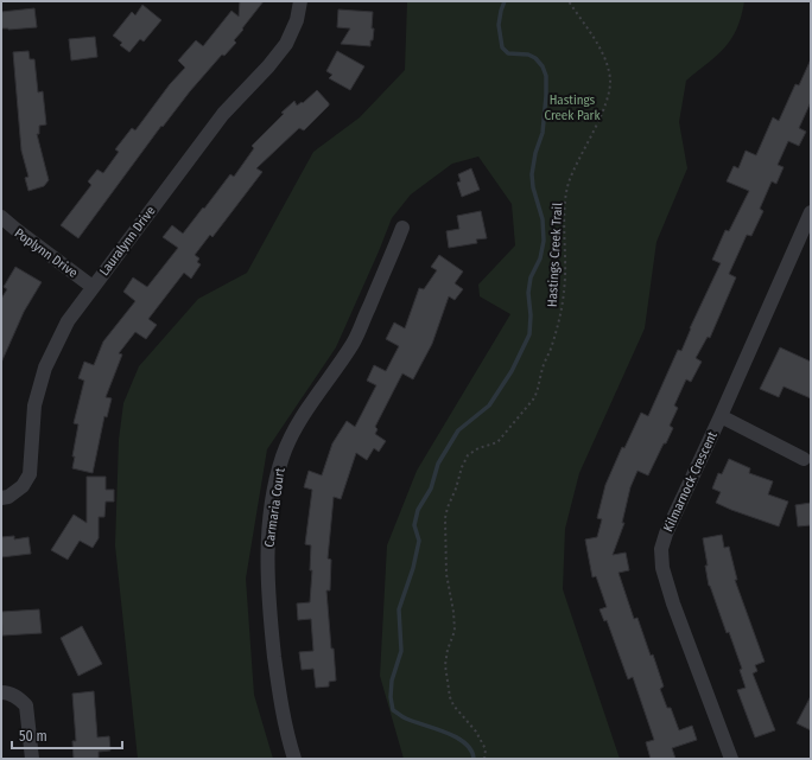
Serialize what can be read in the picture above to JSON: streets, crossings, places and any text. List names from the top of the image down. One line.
{"streets":{"street":["Lauralynn Drive","Poplynn Drive","Kilmarnock Crescent","Carmaria Court"],"path":["Hastings Creek Trail"]},"crossings":[["Lauralynn Drive","Poplynn Drive"]],"parks":["Hastings Creek Park"],"scale_bar":"50 m"}
